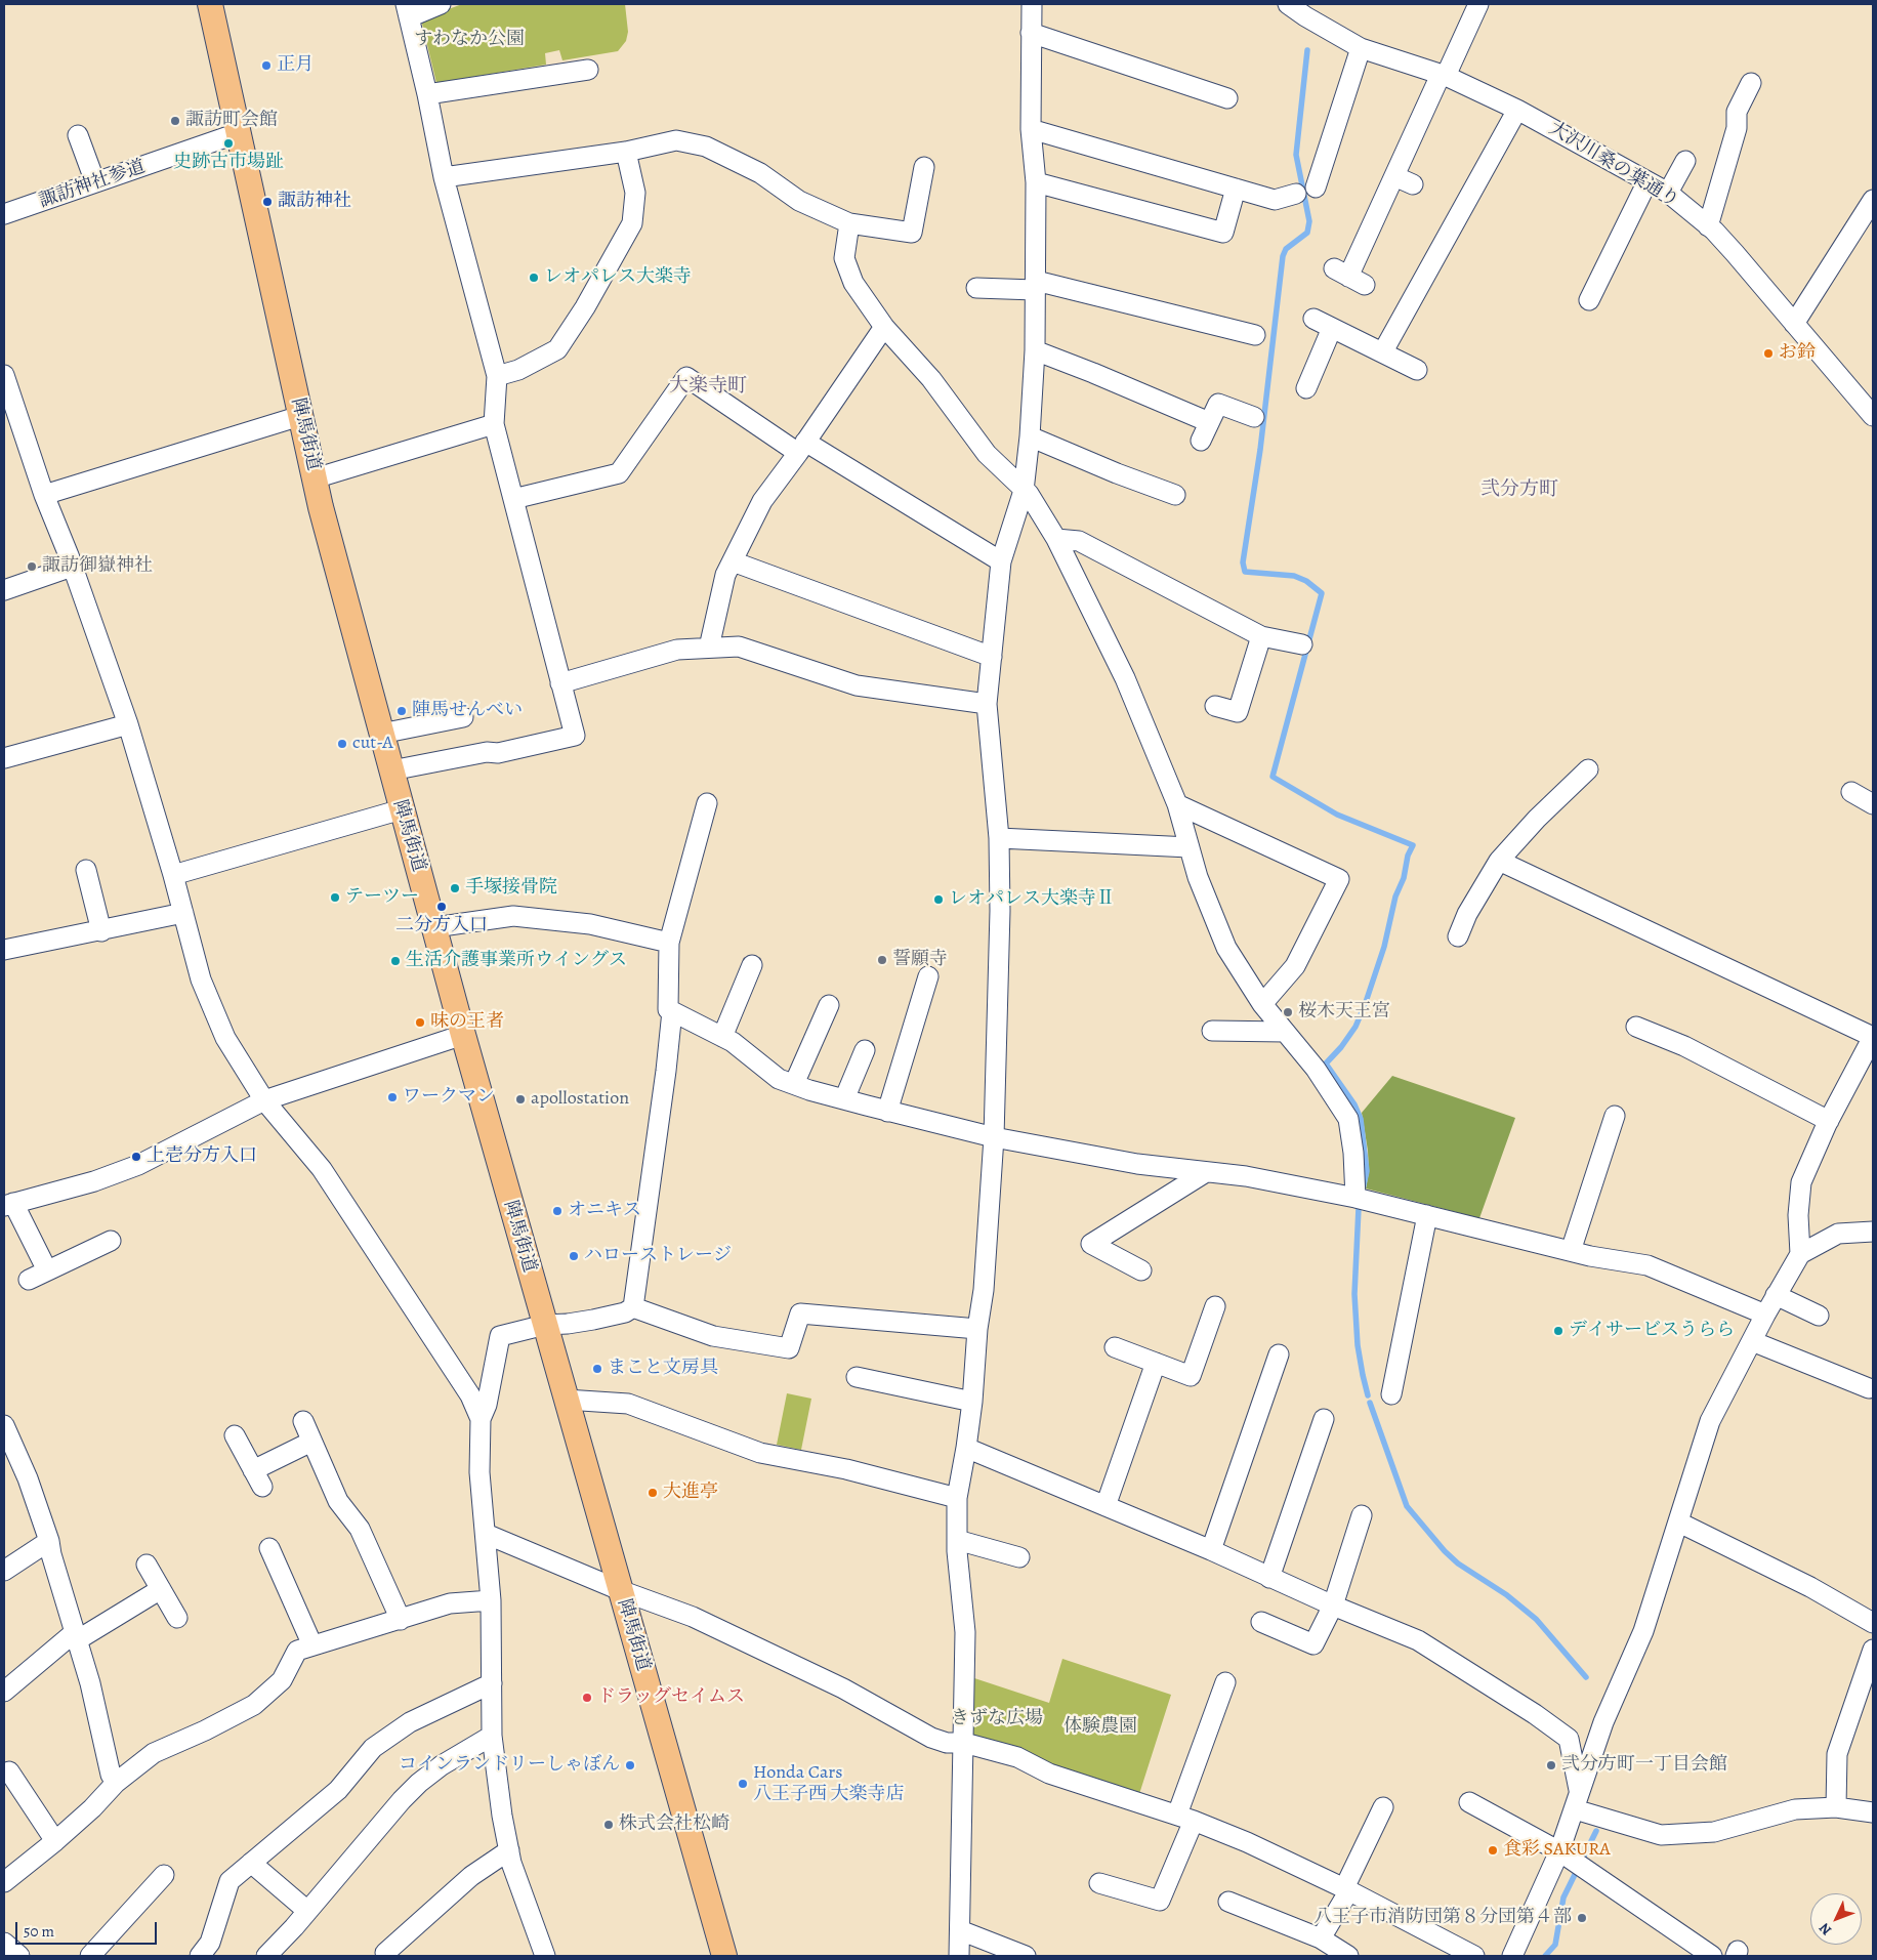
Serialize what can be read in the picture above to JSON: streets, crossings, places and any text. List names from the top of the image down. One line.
{"streets":{"main road":["陣馬街道"],"street":["大沢川桑の葉通り","諏訪神社参道"]},"crossings":[["諏訪神社参道","陣馬街道"]],"districts":["大楽寺町","弐分方町"],"parks":["すわなか公園","きずな広場","体験農園"],"places":["正月","諏訪町会館","史跡古市場趾","諏訪神社","レオパレス大楽寺","お鈴","諏訪御嶽神社","陣馬せんべい","cut-A","手塚接骨院","テーツー","レオパレス大楽寺Ⅱ","二分方入口","誓願寺","生活介護事業所ウイングス","桜木天王宮","味の王者","ワークマン","apollostation","上壱分方入口","オニキス","ハローストレージ","デイサービスうらら","まこと文房具","大進亭","ドラッグセイムス","コインランドリーしゃぼん","弐分方町一丁目会館","Honda Cars 八王子西 大楽寺店","株式会社松崎","食彩 SAKURA","八王子市消防団第８分団第４部"],"scale_bar":"50 m","north":"bottom left"}
